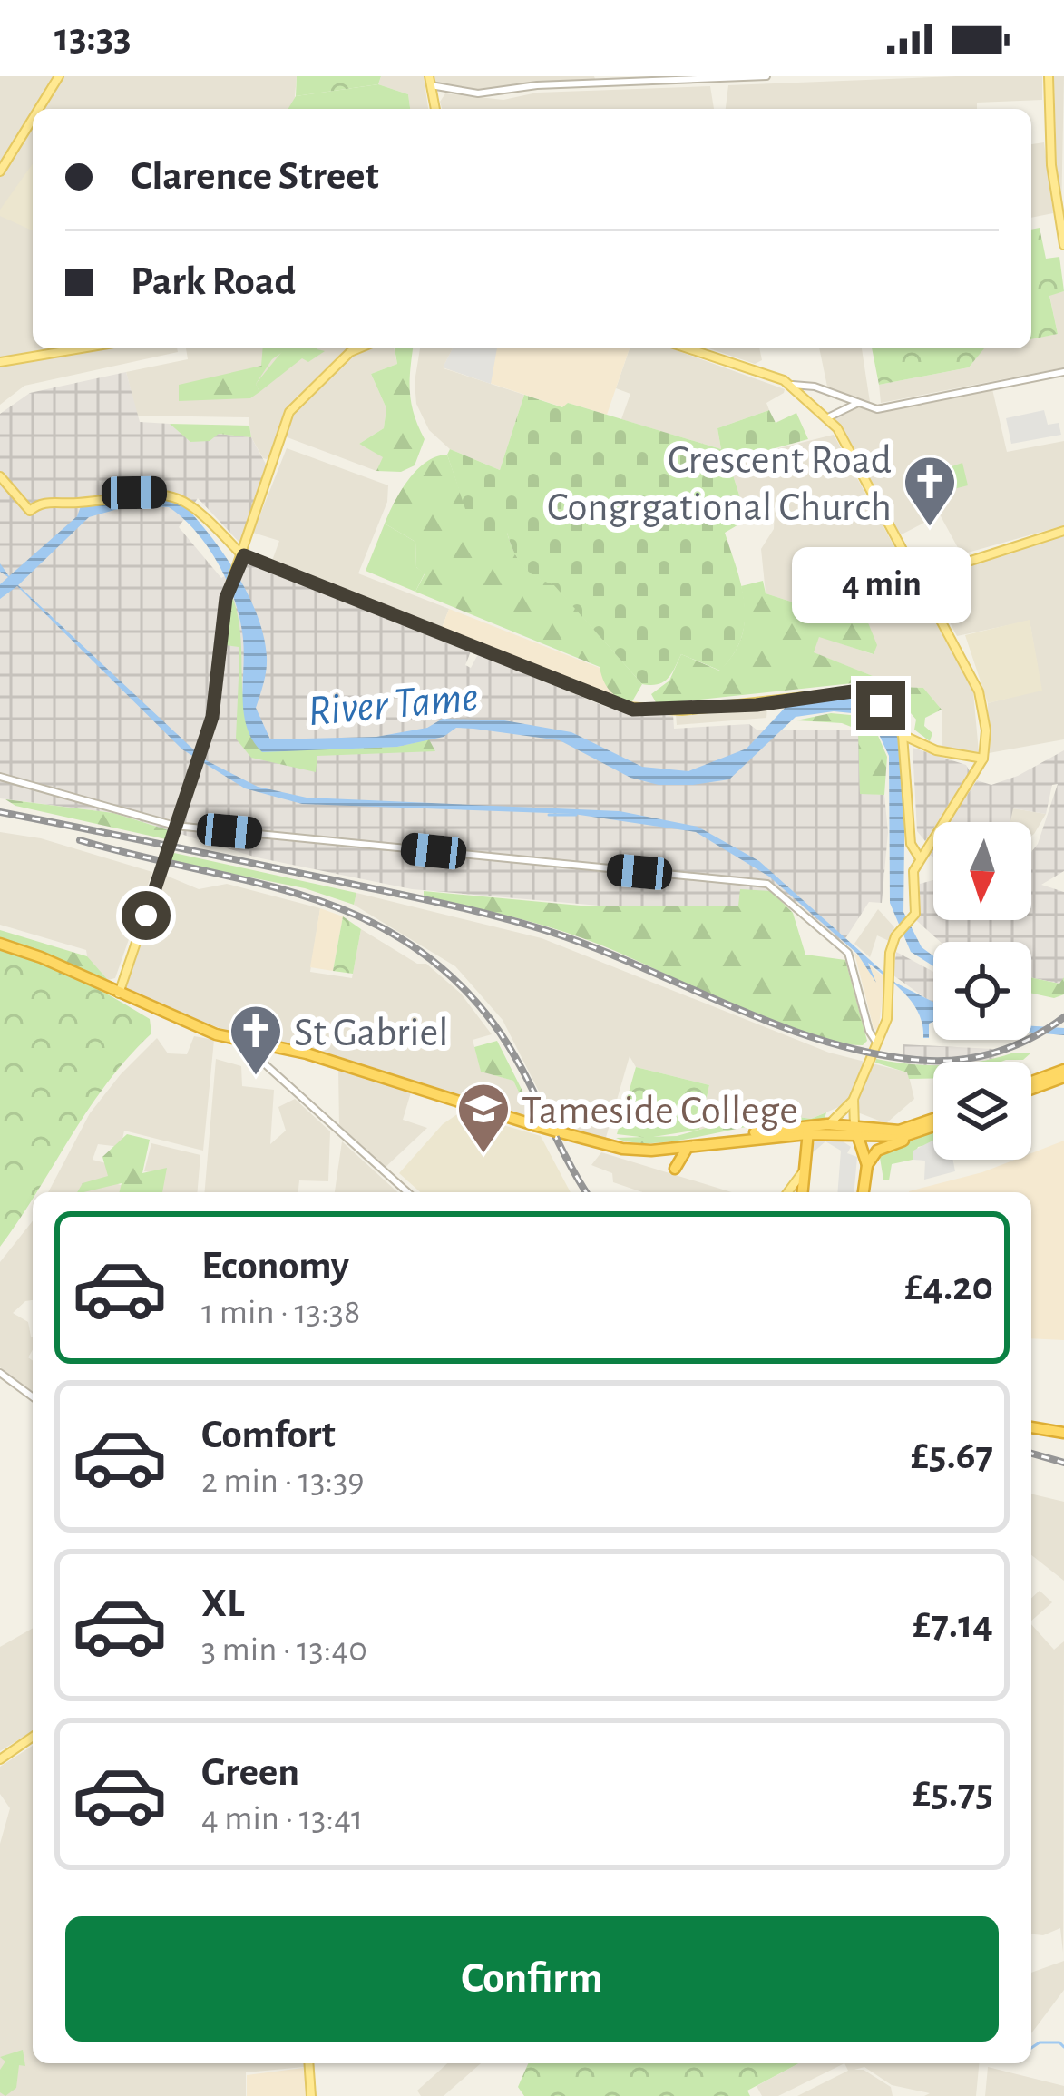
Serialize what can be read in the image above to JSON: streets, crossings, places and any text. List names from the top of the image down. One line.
{"water":["River Tame"],"places":{"church":["Crescent Road Congrgational Church","St Gabriel"],"school or university":["Tameside College"]},"north":"bottom","page":{"status":"13:33","banner":["Clarence Street","Park Road"],"bubble":"4 min","list":[{"name":"Economy","note":"1 min · 13:38","value":"£4.20"},{"name":"Comfort","note":"2 min · 13:39","value":"£5.67"},{"name":"XL","note":"3 min · 13:40","value":"£7.14"},{"name":"Green","note":"4 min · 13:41","value":"£5.75"}],"buttons":"Confirm"}}
